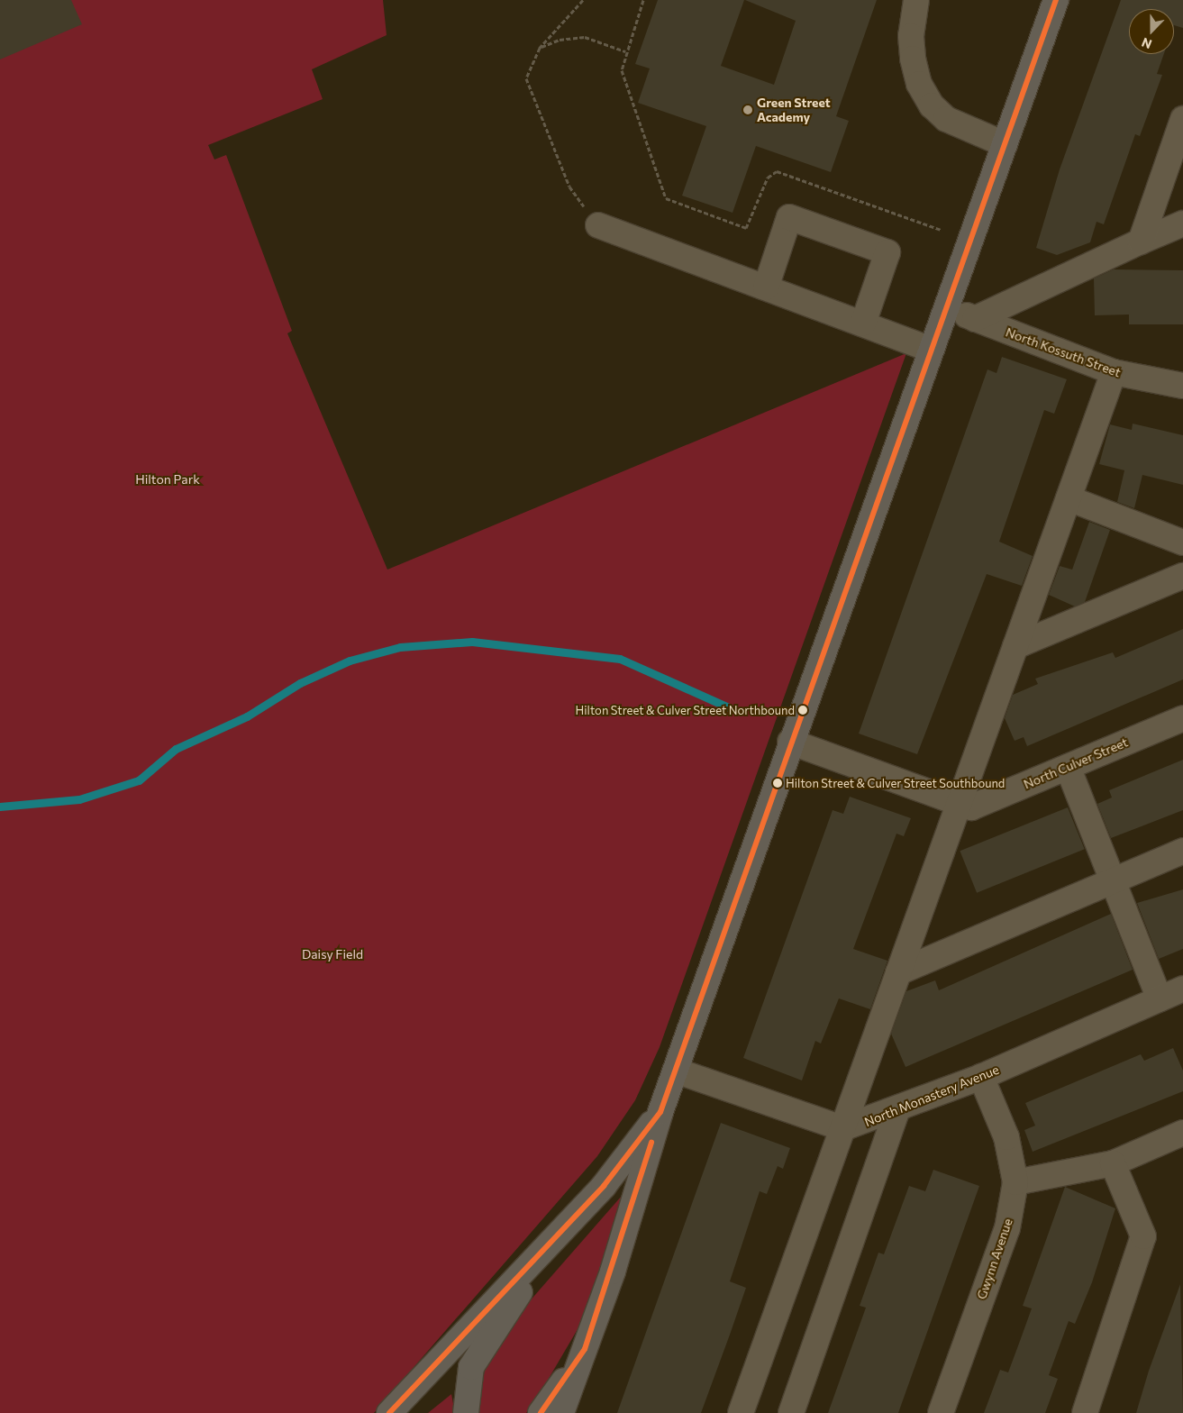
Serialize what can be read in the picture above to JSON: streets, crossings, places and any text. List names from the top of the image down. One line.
{"streets":{"street":["North Kossuth Street","North Culver Street","North Monastery Avenue","Gwynn Avenue"]},"crossings":[["North Monastery Avenue","Gwynn Avenue"]],"parks":["Hilton Park","Daisy Field"],"places":["Green Street Academy","Hilton Street & Culver Street Northbound","Hilton Street & Culver Street Southbound"],"north":"bottom"}
